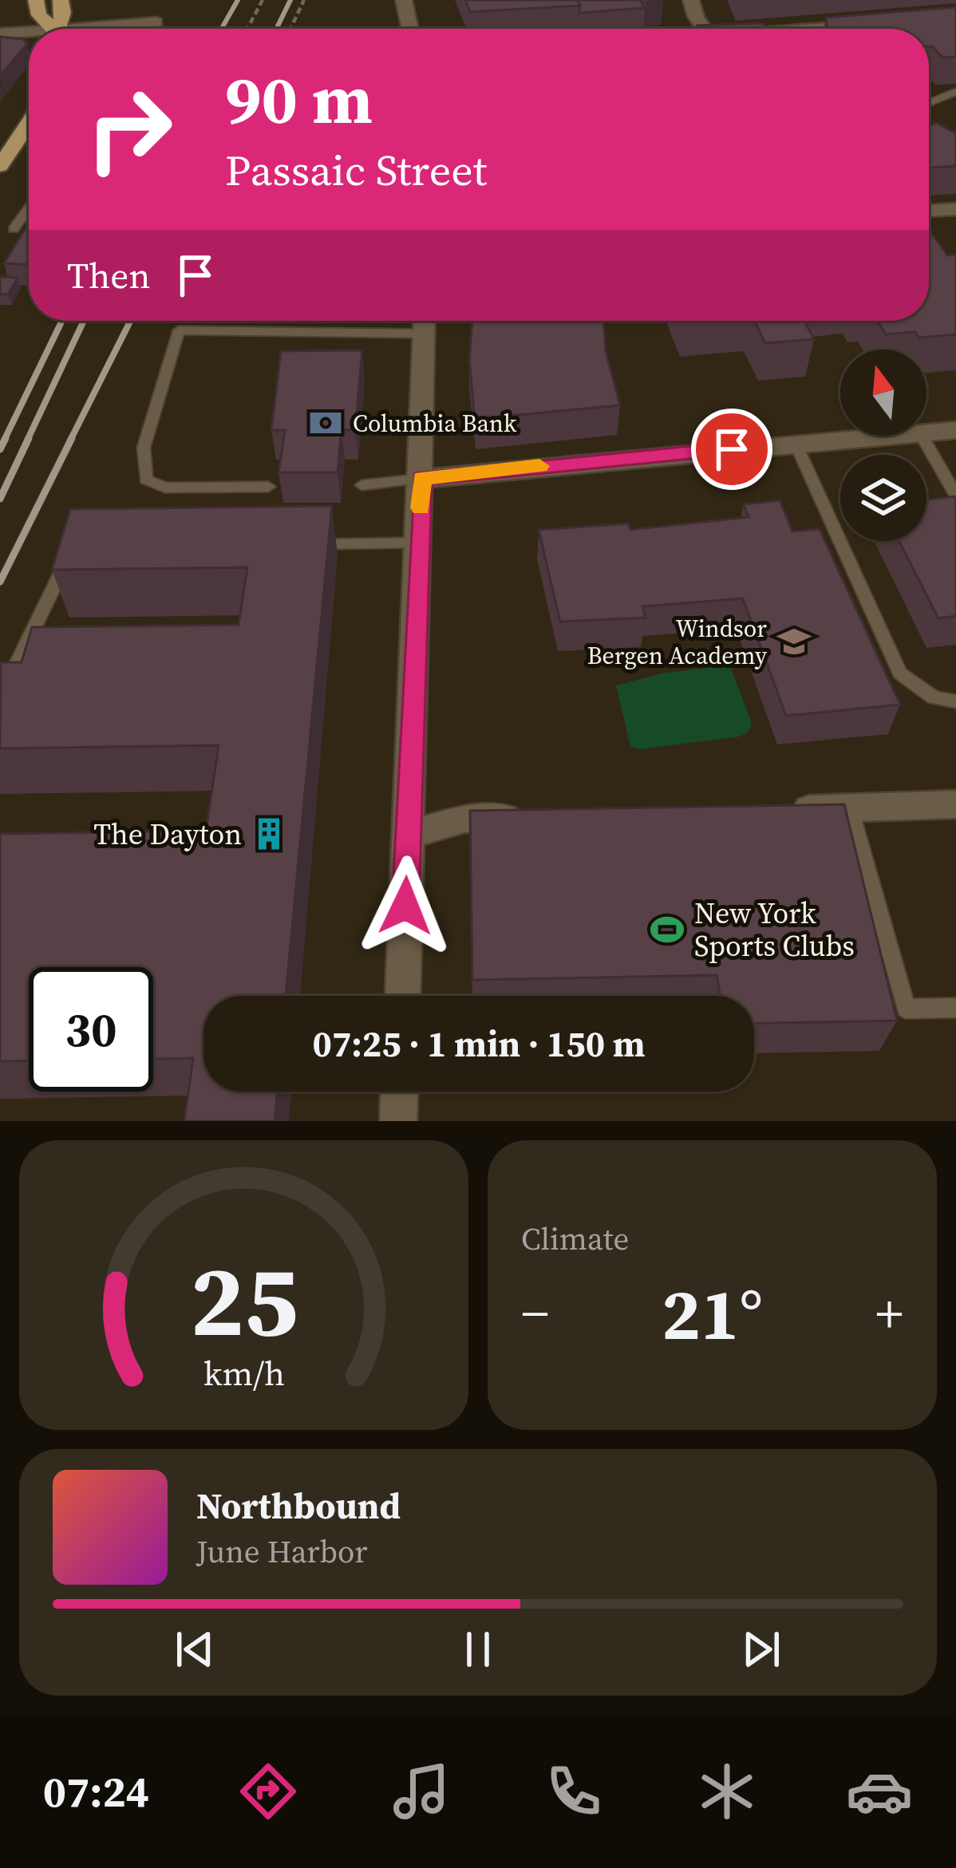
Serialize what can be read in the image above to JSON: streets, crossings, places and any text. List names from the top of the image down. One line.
{"places":{"bank":["Columbia Bank"],"school or university":["Windsor Bergen Academy"],"building":["The Dayton"],"sports":["New York Sports Clubs"]},"north":"top","page":{"turn":["90 m","Passaic Street"],"then":"Then","limit":"30","trip":"07:25 · 1 min · 150 m","tile":"Climate","heat":["−","21°","+"],"song":["Northbound","June Harbor"],"tabs":"07:24","gauge":["25","km/h"]}}
